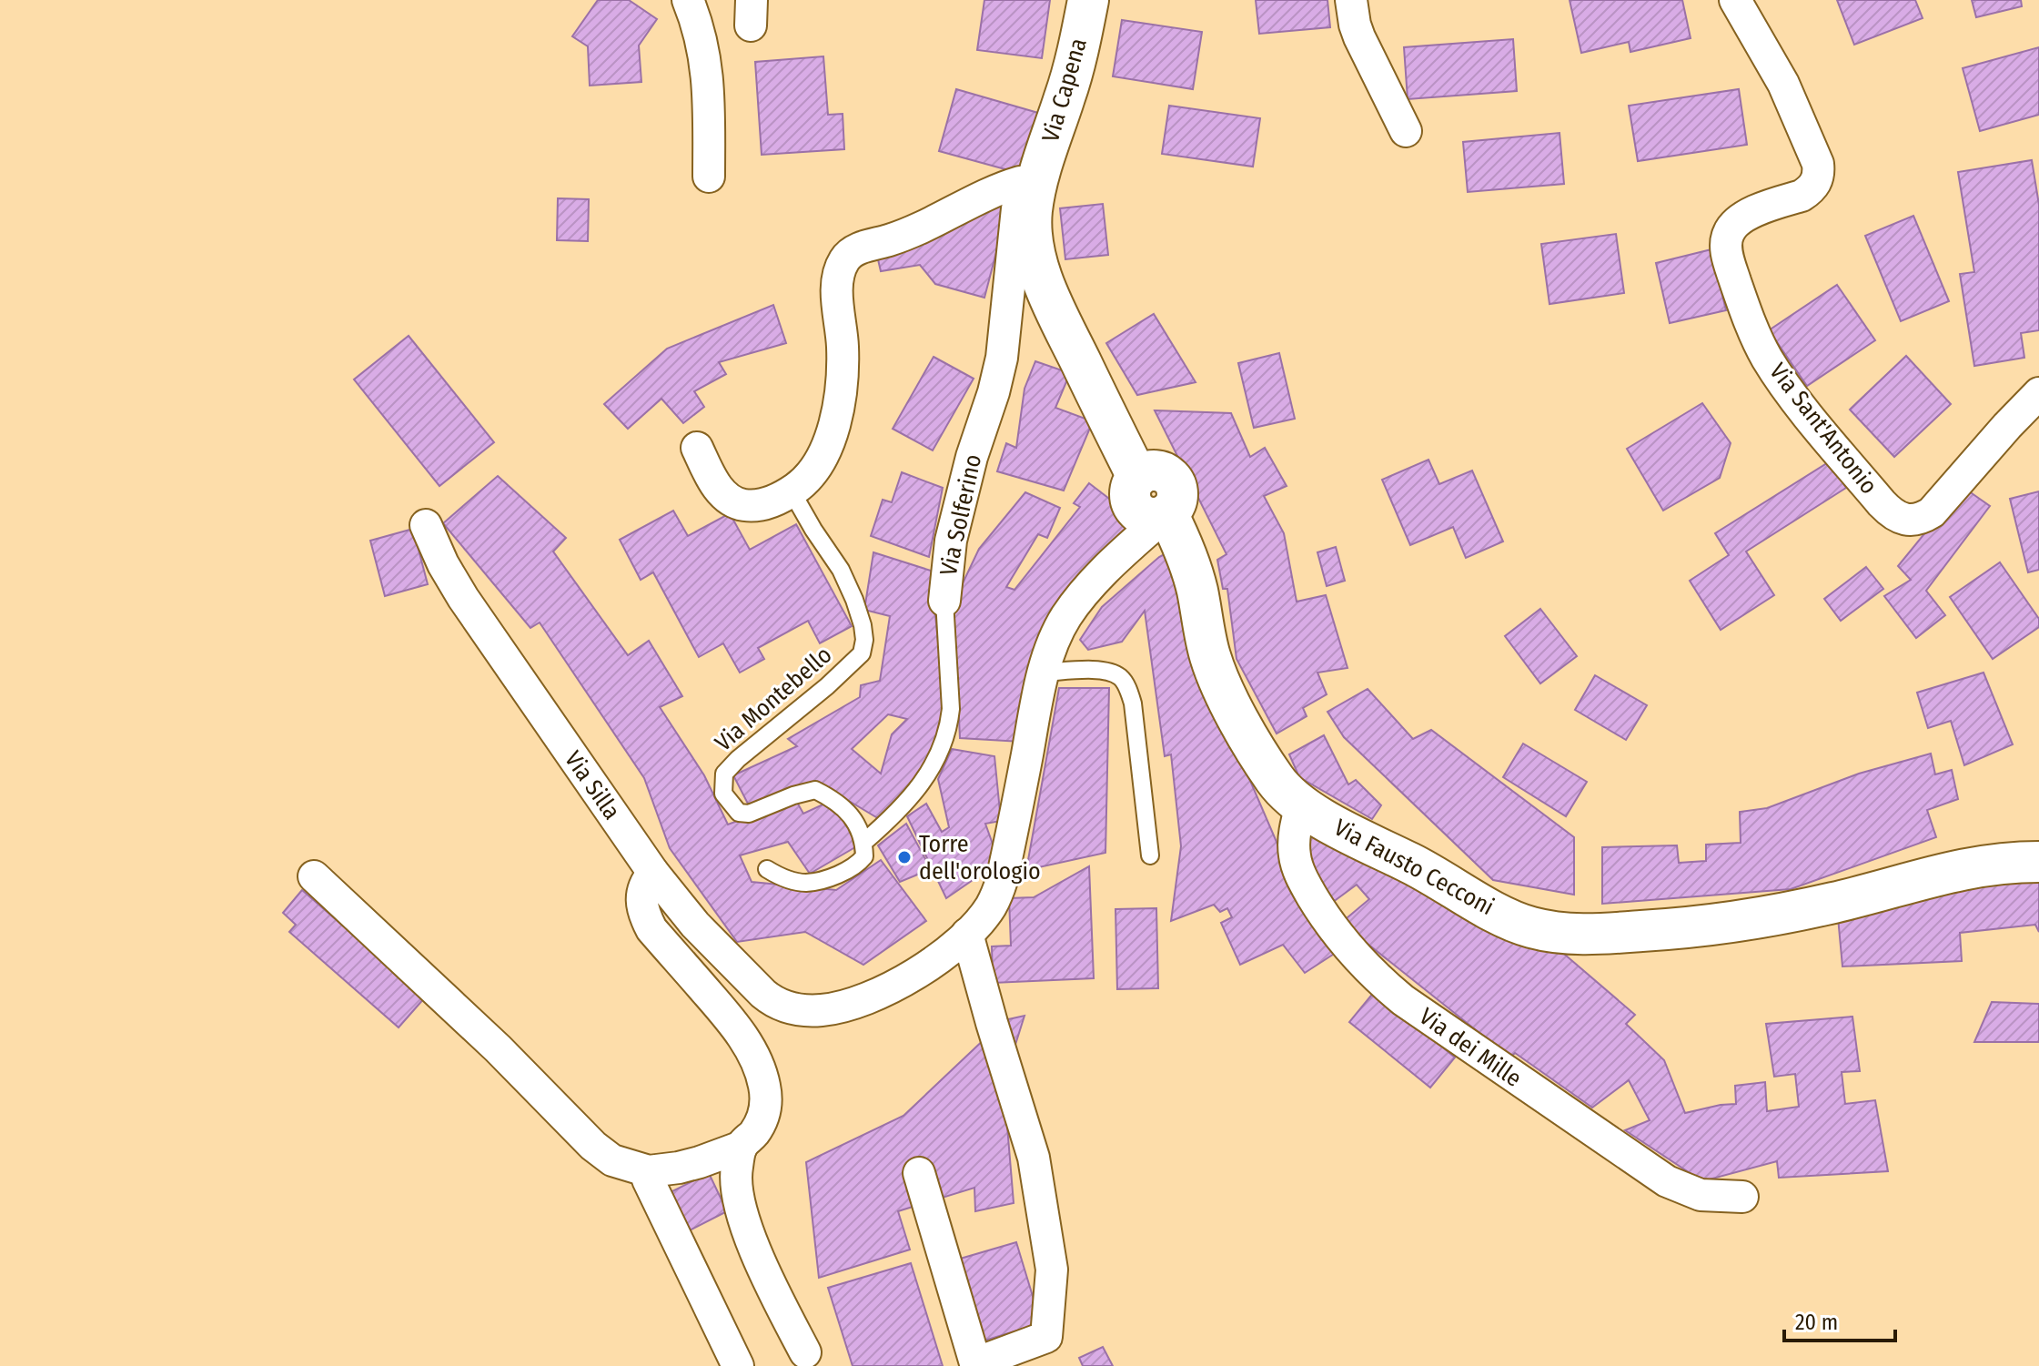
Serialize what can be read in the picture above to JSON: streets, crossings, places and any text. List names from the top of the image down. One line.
{"streets":{"main road":["Via Capena","Via Fausto Cecconi"],"street":["Via Sant'Antonio","Via Solferino","Via Silla","Via dei Mille"],"lane":["Via Montebello"]},"crossings":[["Via Capena","Via Solferino"],["Via Capena","Via Fausto Cecconi"],["Via Solferino","Via Montebello"],["Via Fausto Cecconi","Via dei Mille"]],"places":["Torre dell'orologio"],"scale_bar":"20 m"}
